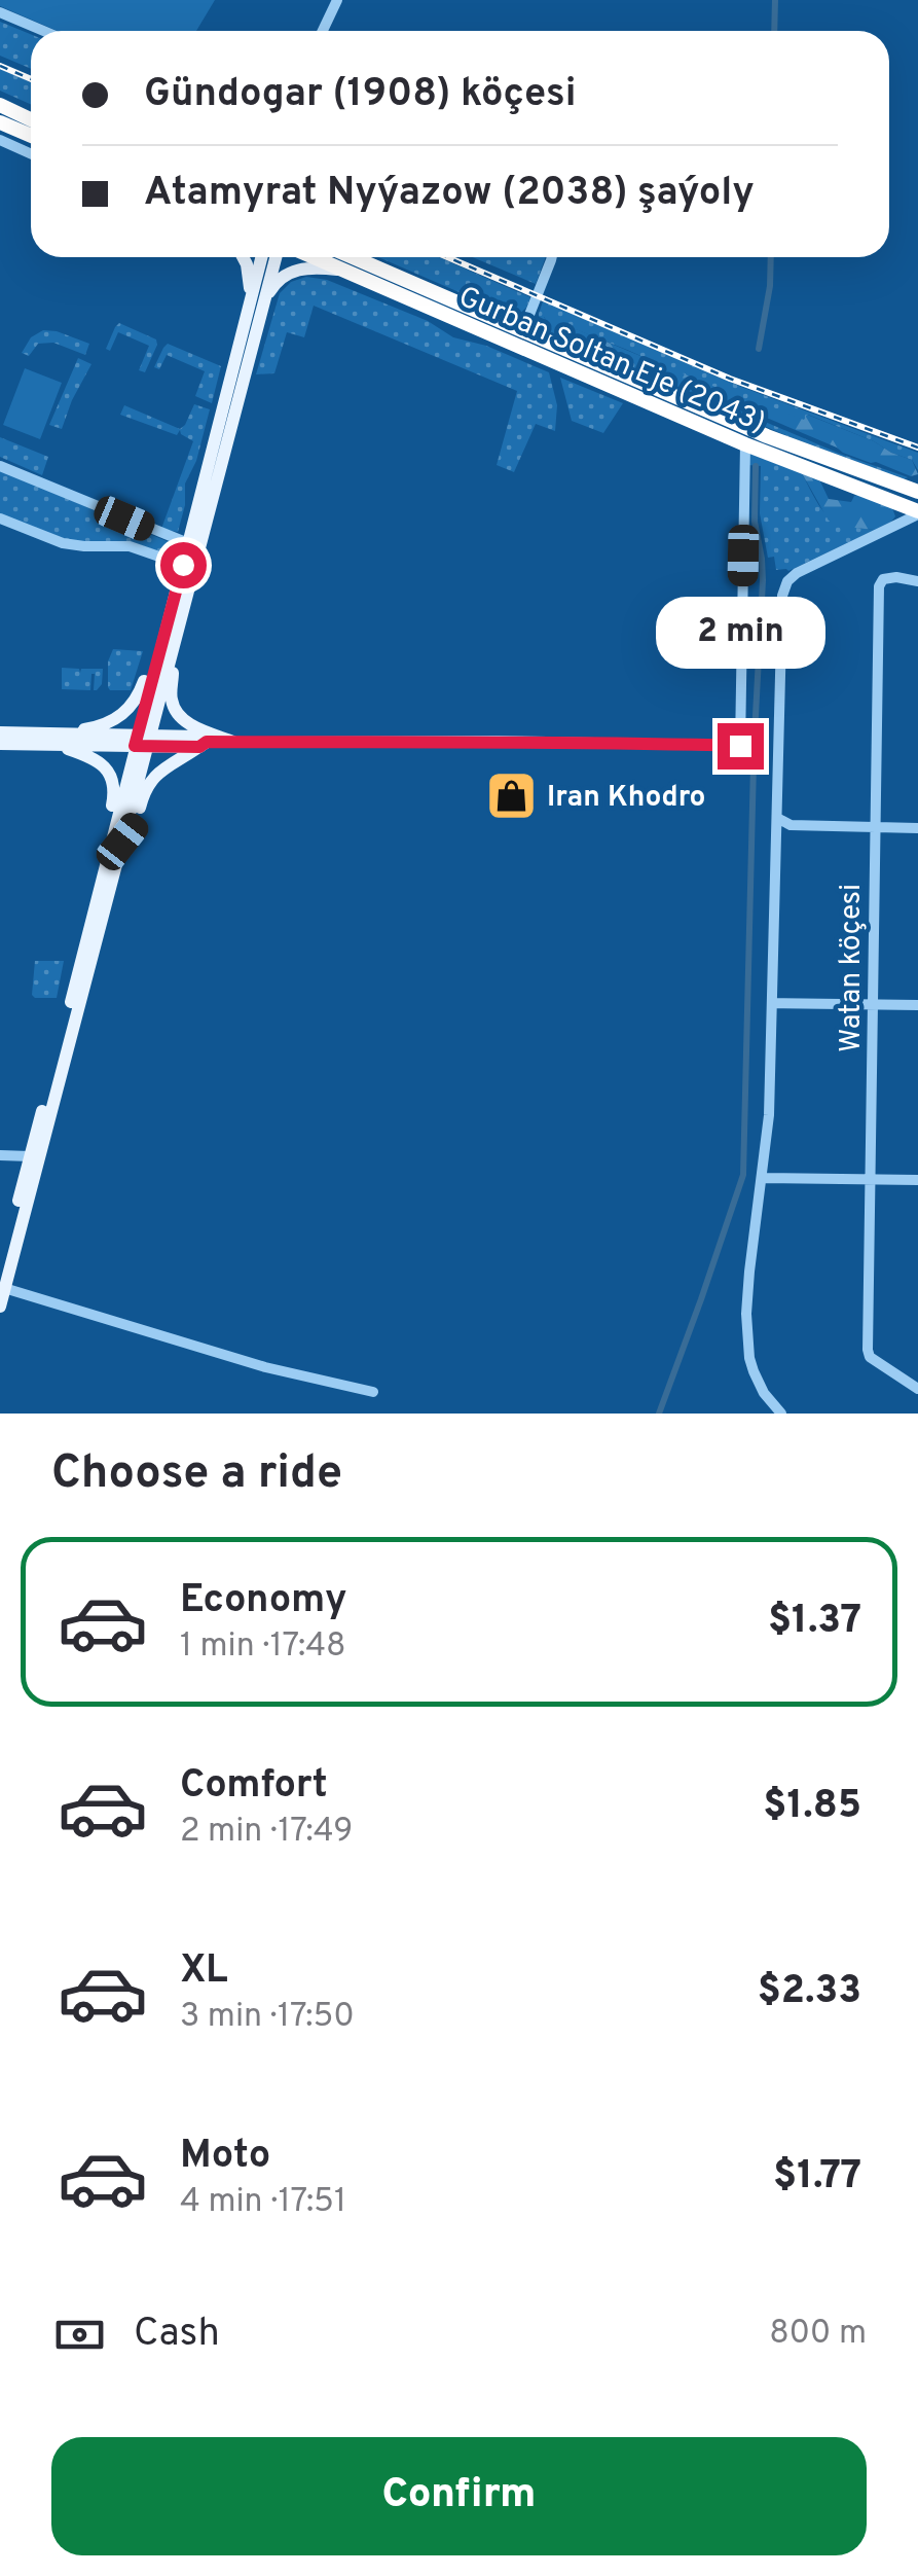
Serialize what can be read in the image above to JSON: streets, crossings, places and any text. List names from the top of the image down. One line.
{"streets":{"highway":["Gurban Soltan Eje (2043)"],"street":["Watan köçesi"]},"places":{"shop":["Iran Khodro"]},"page":{"banner":["Gündogar (1908) köçesi","Atamyrat Nyýazow (2038) şaýoly"],"bubble":"2 min","heading":"Choose a ride","list":[{"name":"Economy","note":"1 min · 17:48","value":"$1.37"},{"name":"Comfort","note":"2 min · 17:49","value":"$1.85"},{"name":"XL","note":"3 min · 17:50","value":"$2.33"},{"name":"Moto","note":"4 min · 17:51","value":"$1.77"}],"pay":["Cash","800 m"],"buttons":"Confirm"}}
